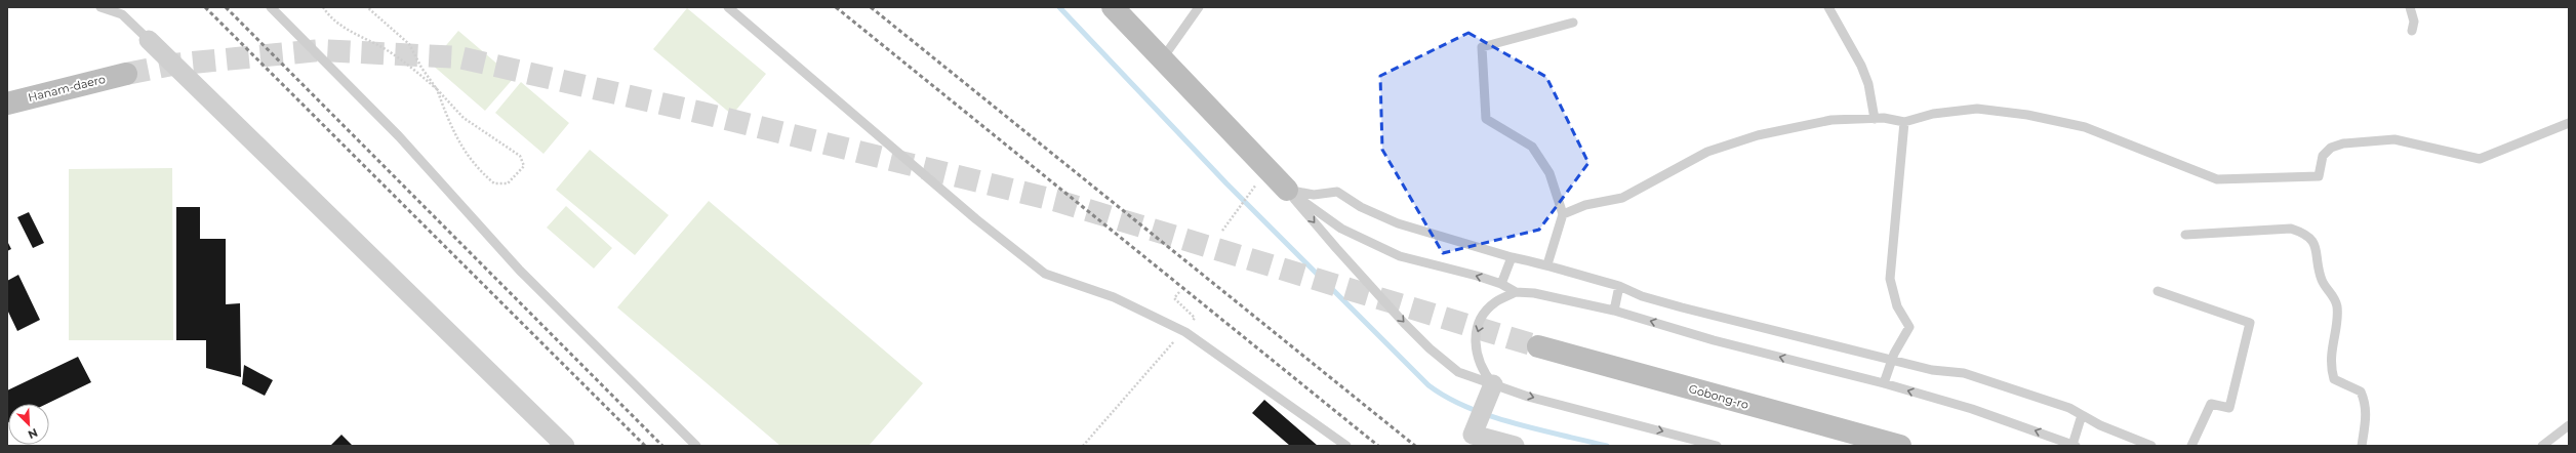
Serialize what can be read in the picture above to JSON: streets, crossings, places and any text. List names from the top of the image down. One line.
{"streets":{"main road":["Hanam-daero","Gobong-ro"]},"north":"bottom right"}
